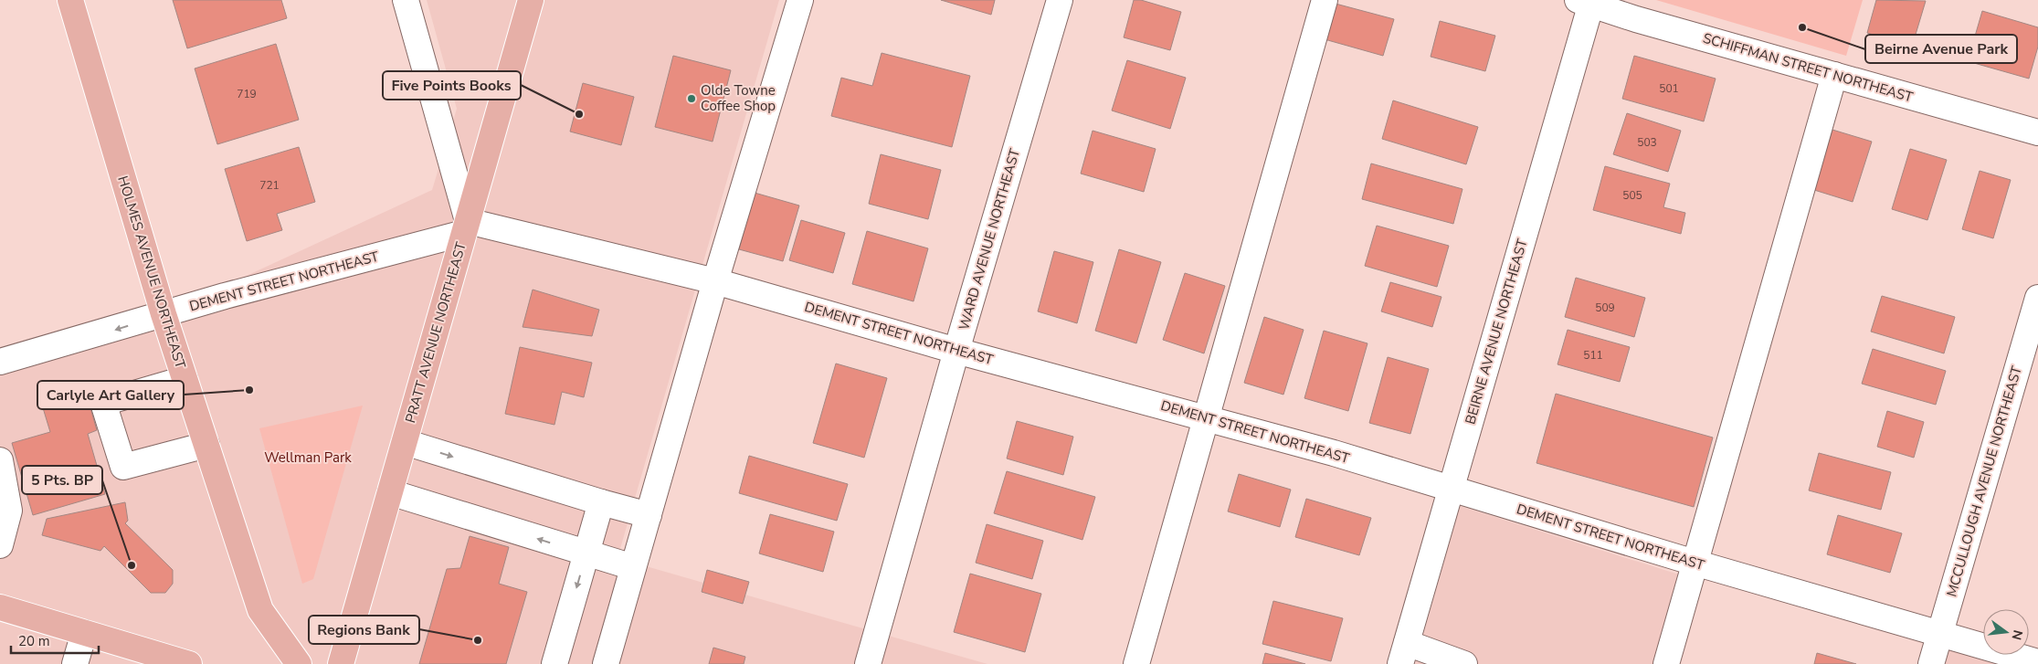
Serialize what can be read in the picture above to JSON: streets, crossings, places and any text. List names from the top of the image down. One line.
{"streets":{"main road":["HOLMES AVENUE NORTHEAST","PRATT AVENUE NORTHEAST"],"street":["SCHIFFMAN STREET NORTHEAST","WARD AVENUE NORTHEAST","DEMENT STREET NORTHEAST","BEIRNE AVENUE NORTHEAST","MCCULLOUGH AVENUE NORTHEAST"]},"crossings":[["SCHIFFMAN STREET NORTHEAST","BEIRNE AVENUE NORTHEAST"],["WARD AVENUE NORTHEAST","DEMENT STREET NORTHEAST"],["HOLMES AVENUE NORTHEAST","DEMENT STREET NORTHEAST"],["DEMENT STREET NORTHEAST","BEIRNE AVENUE NORTHEAST"],["DEMENT STREET NORTHEAST","PRATT AVENUE NORTHEAST"],["DEMENT STREET NORTHEAST","MCCULLOUGH AVENUE NORTHEAST"]],"parks":["Wellman Park"],"places":["Beirne Avenue Park","Olde Towne Coffee Shop","Five Points Books","Carlyle Art Gallery","5 Pts. BP","Regions Bank"],"house_numbers":["501","719","503","721","505","509","511"],"scale_bar":"20 m","north":"right"}
